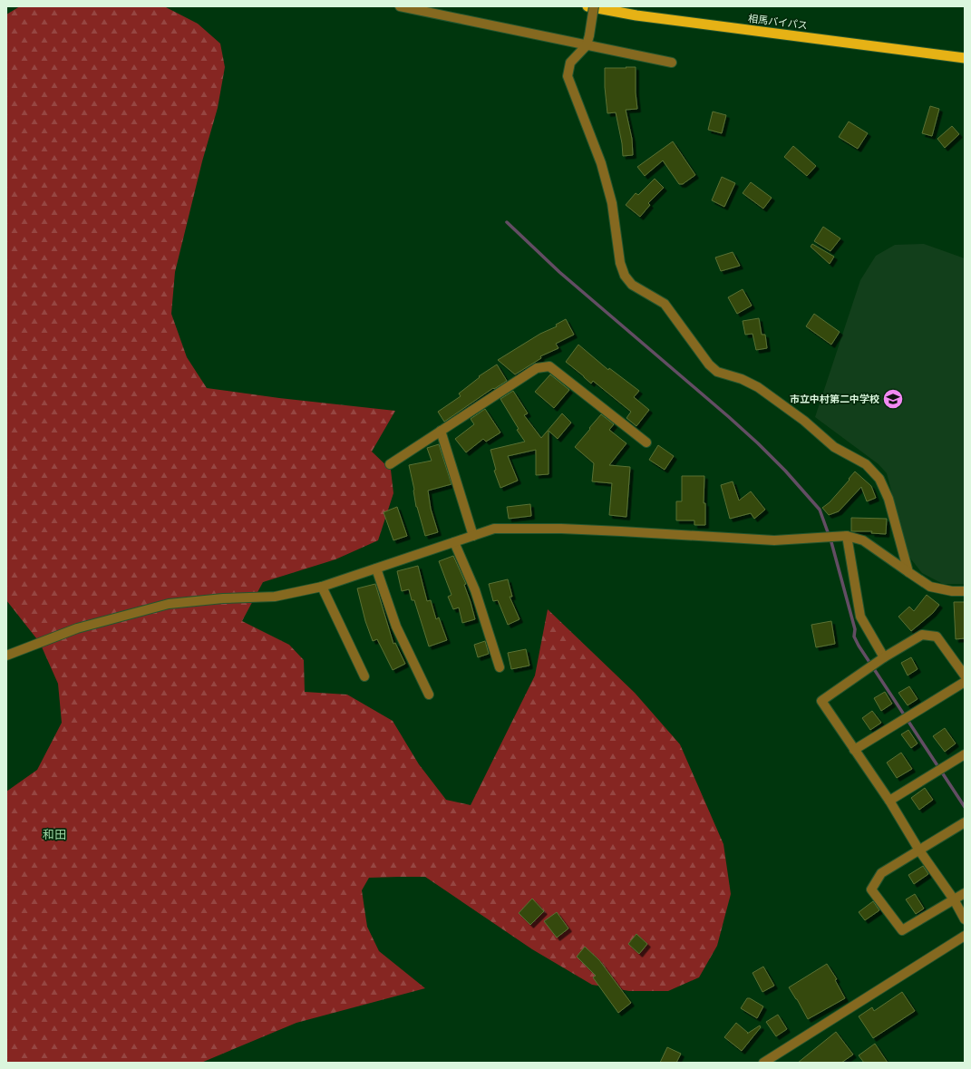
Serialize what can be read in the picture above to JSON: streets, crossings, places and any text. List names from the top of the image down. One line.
{"streets":{"highway":["相馬バイパス"]},"districts":["和田"],"places":{"school or university":["市立中村第二中学校"]}}
